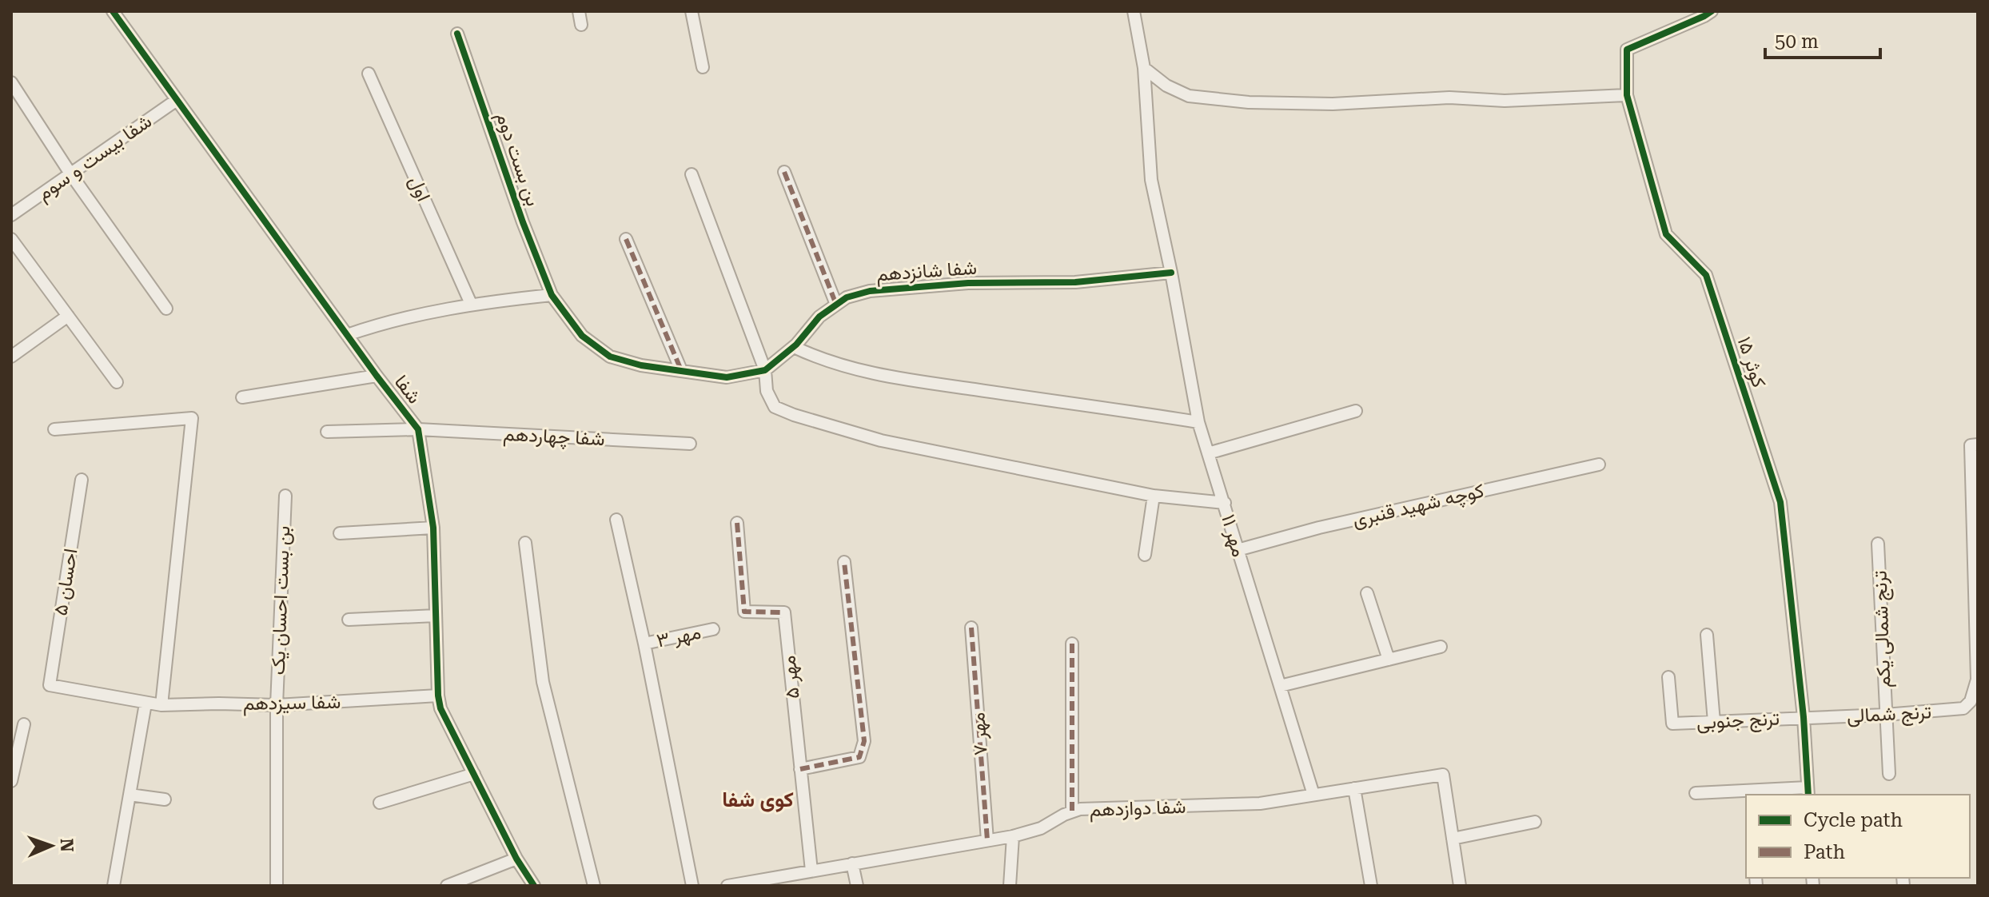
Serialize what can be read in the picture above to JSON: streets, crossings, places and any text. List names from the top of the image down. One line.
{"streets":{"street":["شفا بیست و سوم","بن بست دوم","اول","شفا شانزدهم","کوثر ۱۵","شفا","شفا چهاردهم","کوچه شهید قنبری","مهر ۱۱","احسان ۵","بن بست احسان یک","ترنج شمالی یکم","مهر ۳","مهر ۵","شفا سیزدهم","ترنج شمالی","ترنج جنوبی","مهر ۷","شفا دوازدهم"]},"crossings":[["شفا بیست و سوم","شفا"],["بن بست دوم","شفا شانزدهم"],["شفا شانزدهم","مهر ۱۱"],["کوثر ۱۵","ترنج شمالی"],["کوثر ۱۵","ترنج جنوبی"],["شفا","شفا چهاردهم"],["شفا","شفا سیزدهم"],["کوچه شهید قنبری","مهر ۱۱"],["مهر ۱۱","شفا دوازدهم"],["احسان ۵","شفا سیزدهم"],["بن بست احسان یک","شفا سیزدهم"],["ترنج شمالی یکم","ترنج شمالی"],["مهر ۵","شفا دوازدهم"],["ترنج شمالی","ترنج جنوبی"],["مهر ۷","شفا دوازدهم"]],"districts":["کوی شفا"],"legend":["Cycle path","Path"],"scale_bar":"50 m","north":"right"}
